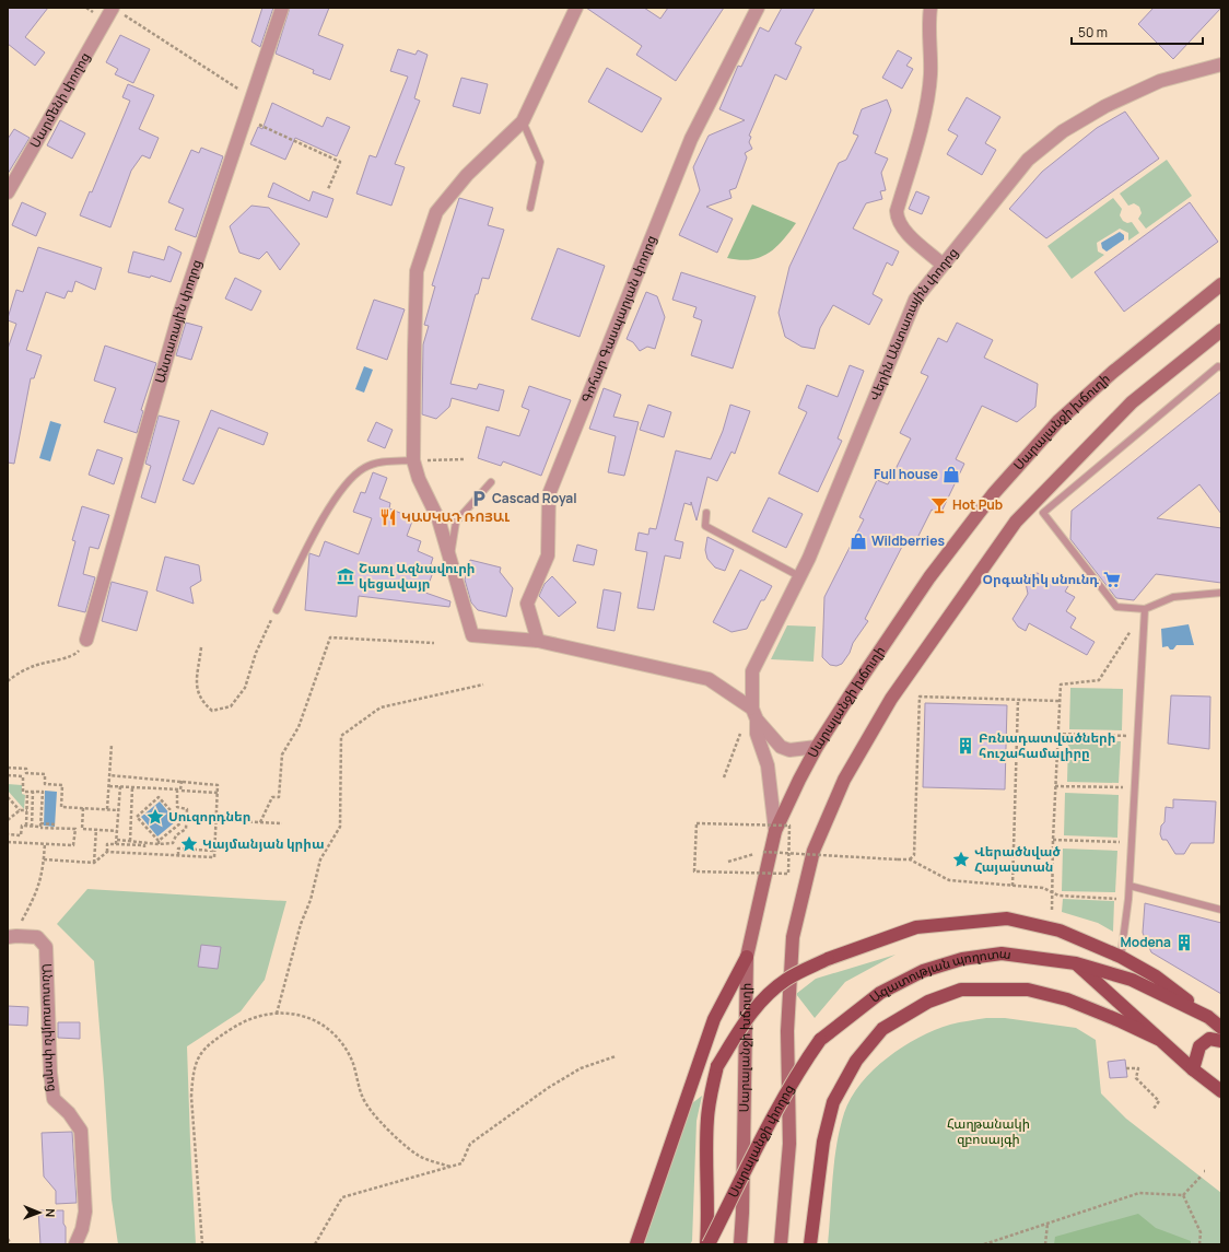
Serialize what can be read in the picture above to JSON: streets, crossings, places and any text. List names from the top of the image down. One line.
{"streets":{"main road":["Սարալանջի խճուղի","Ազատության պողոտա","Սարալանջի փողոց"],"street":["Սարմենի փողոց","Գոհար Գասպարյան փողոց","Անտառային փողոց","Վերին Անտառային փողոց"]},"crossings":[["Վերին Անտառային փողոց","Սարալանջի խճուղի"],["Ազատության պողոտա","Սարալանջի փողոց"]],"parks":["Հաղթանակի զբոսայգի"],"places":{"shop":["Full house","Wildberries"],"parking":["Cascad Royal"],"bar":["Hot Pub"],"restaurant":["ԿԱՍԿԱԴ ՌՈՅԱԼ"],"museum":["Շառլ Ազնավուրի կեցավայր"],"supermarket":["Օրգանիկ սնունդ"],"building":["Բռնադատվածների հուշահամալիրը","Modena"],"place":["Սուզորդներ","Կայմանյան կրիա","Վերածնված Հայաստան"]},"scale_bar":"50 m","north":"right"}
